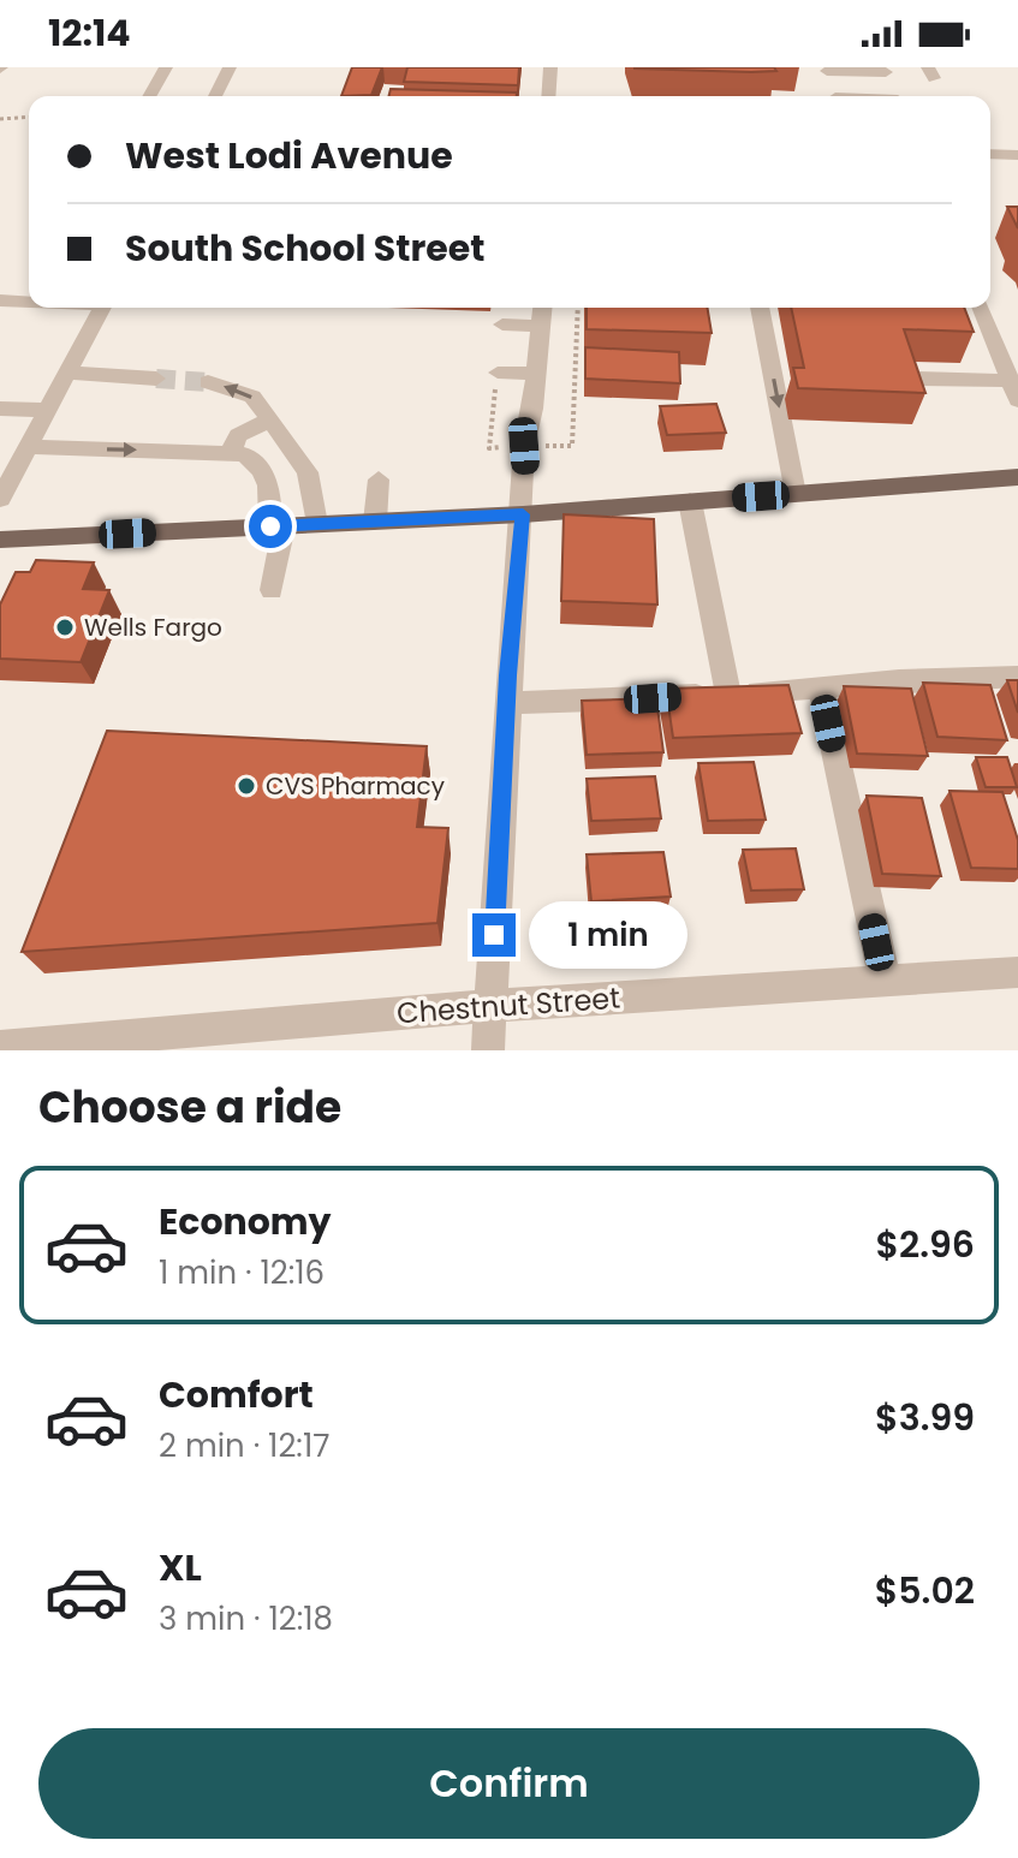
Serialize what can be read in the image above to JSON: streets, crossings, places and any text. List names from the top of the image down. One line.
{"streets":{"street":["Chestnut Street"]},"places":["Wells Fargo","CVS Pharmacy"],"page":{"status":"12:14","banner":["West Lodi Avenue","South School Street"],"bubble":"1 min","heading":"Choose a ride","list":[{"name":"Economy","note":"1 min · 12:16","value":"$2.96"},{"name":"Comfort","note":"2 min · 12:17","value":"$3.99"},{"name":"XL","note":"3 min · 12:18","value":"$5.02"}],"buttons":"Confirm"}}
